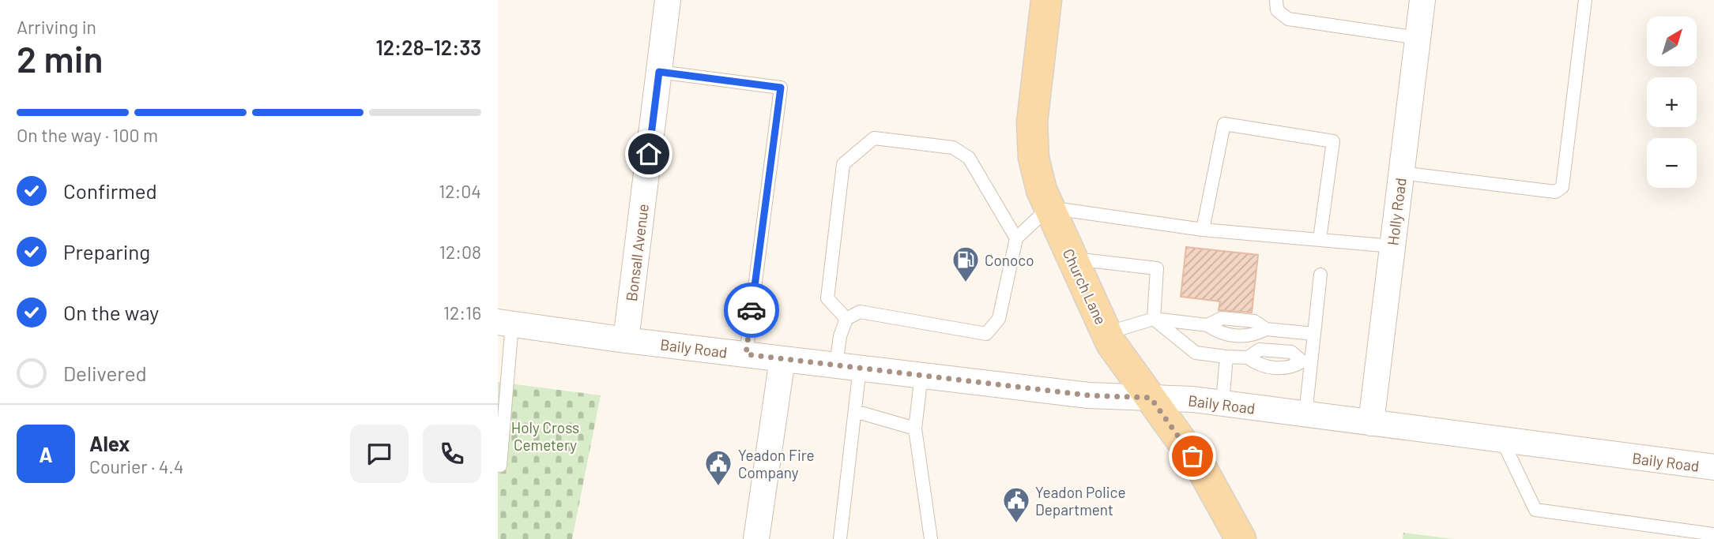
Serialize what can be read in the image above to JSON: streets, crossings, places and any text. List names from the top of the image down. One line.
{"streets":{"main road":["Church Lane"],"street":["Holly Road","Bonsall Avenue","Baily Road"]},"crossings":[["Holly Road","Baily Road"],["Bonsall Avenue","Baily Road"],["Church Lane","Baily Road"]],"parks":["Holy Cross Cemetery"],"places":{"fuel station":["Conoco"],"public building":["Yeadon Fire Company","Yeadon Police Department"]},"north":"top right","page":{"heading":["2 min","Arriving in","12:28–12:33"],"panel":["Alex","Courier · 4.4"],"map_buttons":["+","−"],"bar":"On the way · 100 m","list":[["Confirmed","12:04"],["Preparing","12:08"],["On the way","12:16"],"Delivered"],"round":"A"}}
